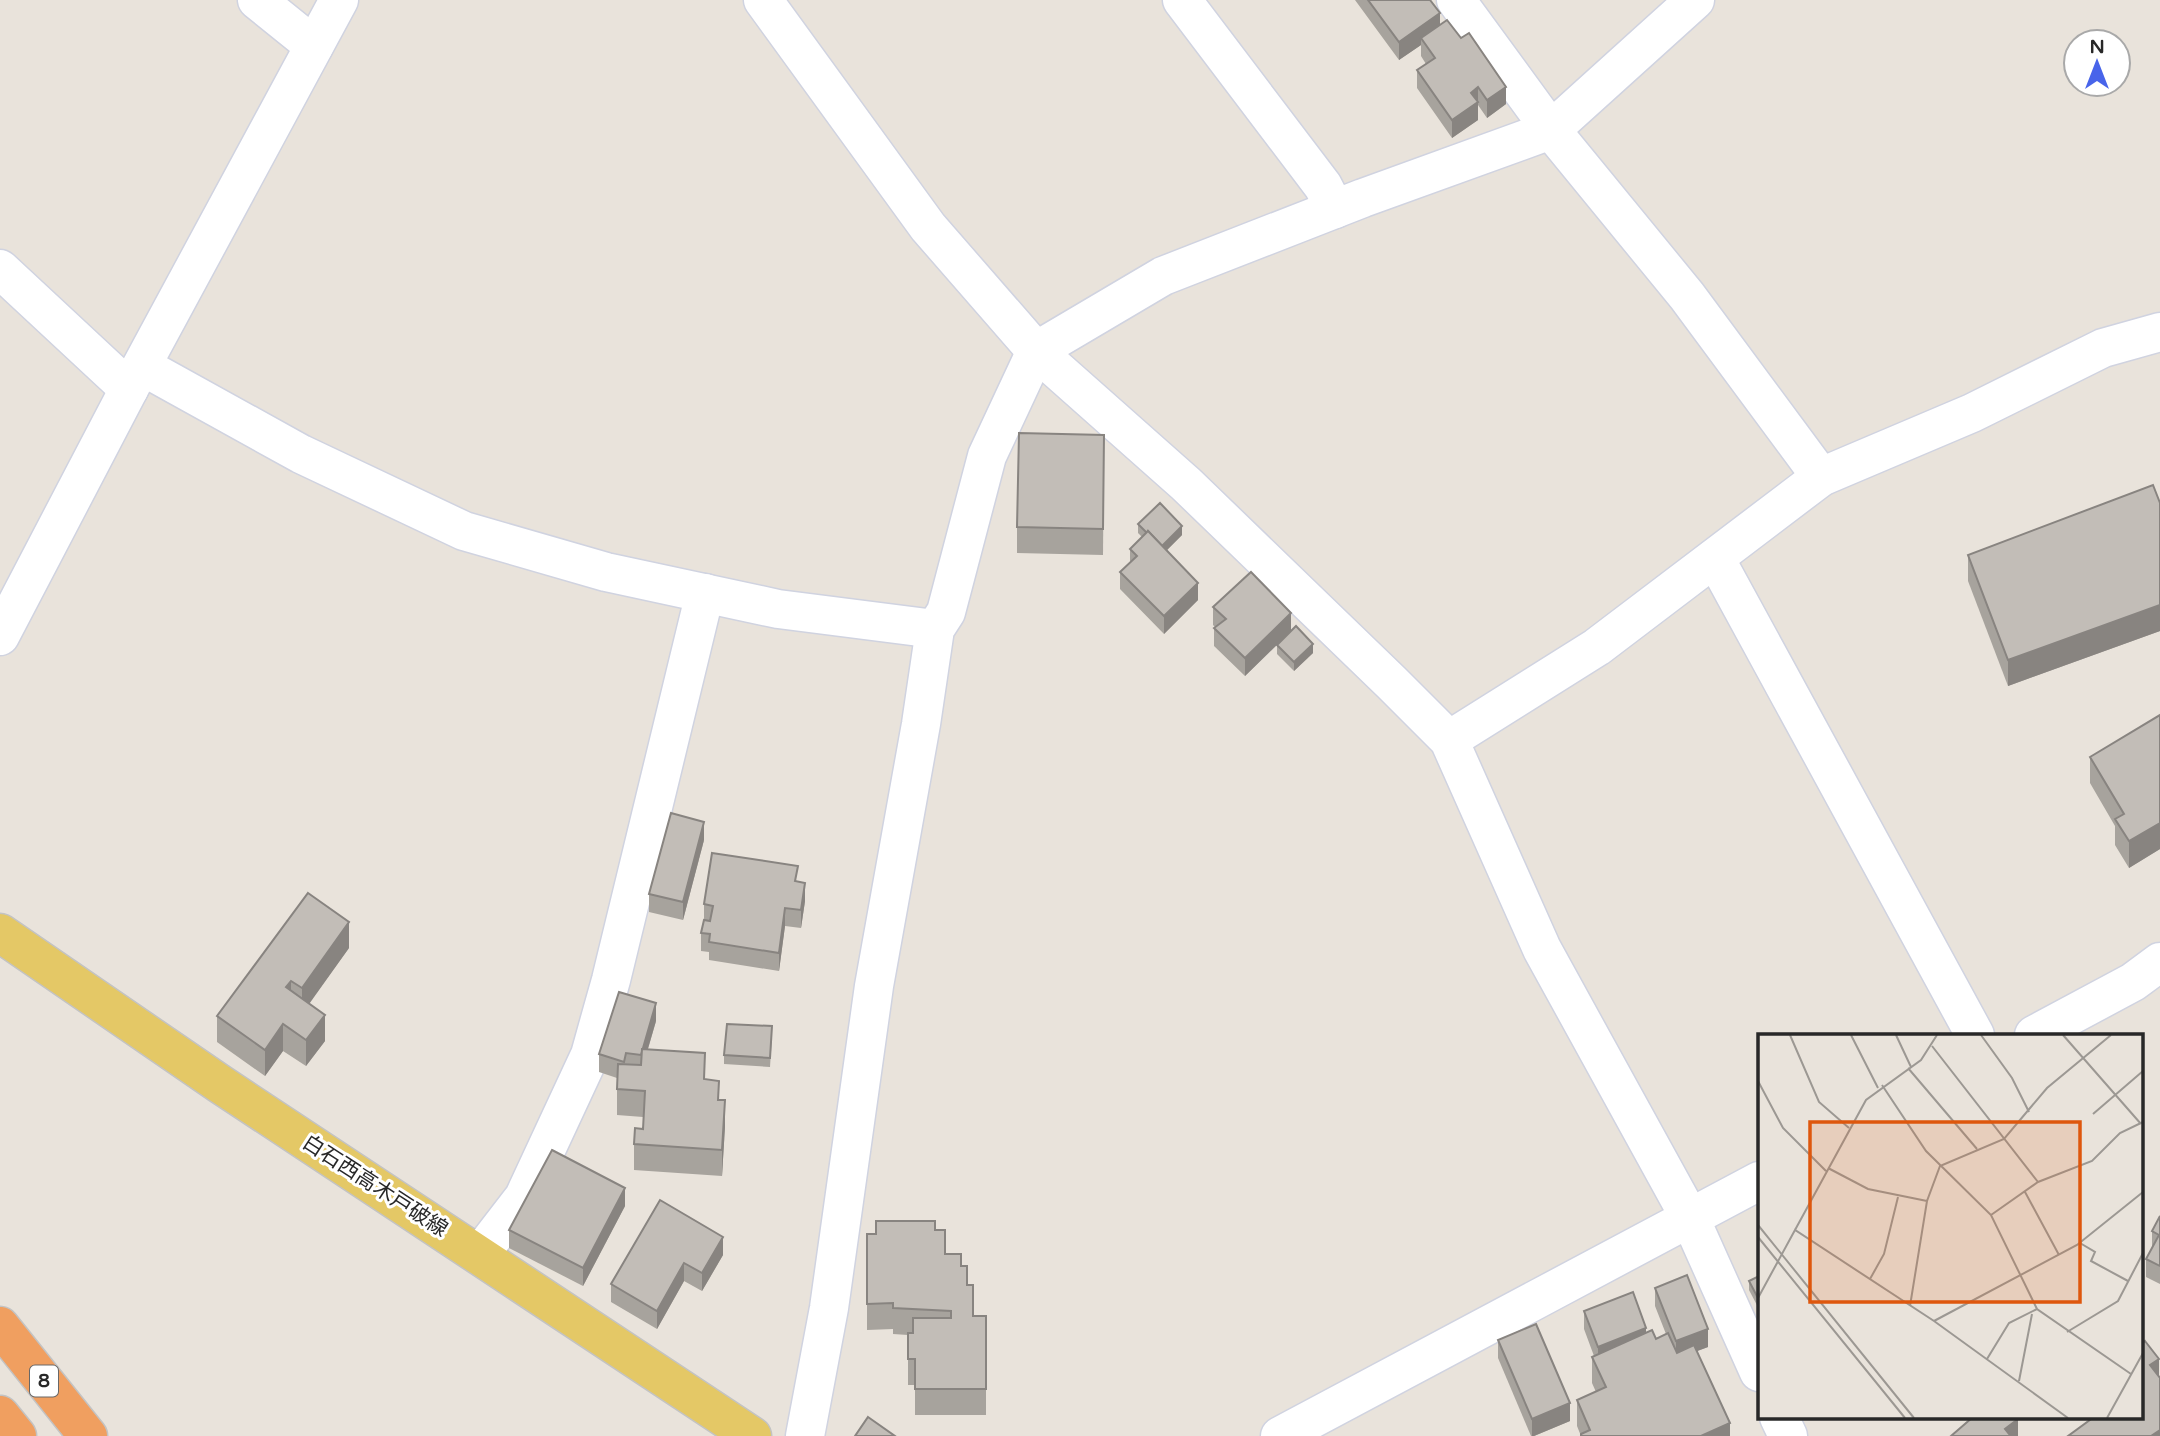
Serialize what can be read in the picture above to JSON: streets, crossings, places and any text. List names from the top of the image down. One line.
{"streets":{"highway":["8"],"main road":["白石西高木戸破線"]},"north":"top"}
